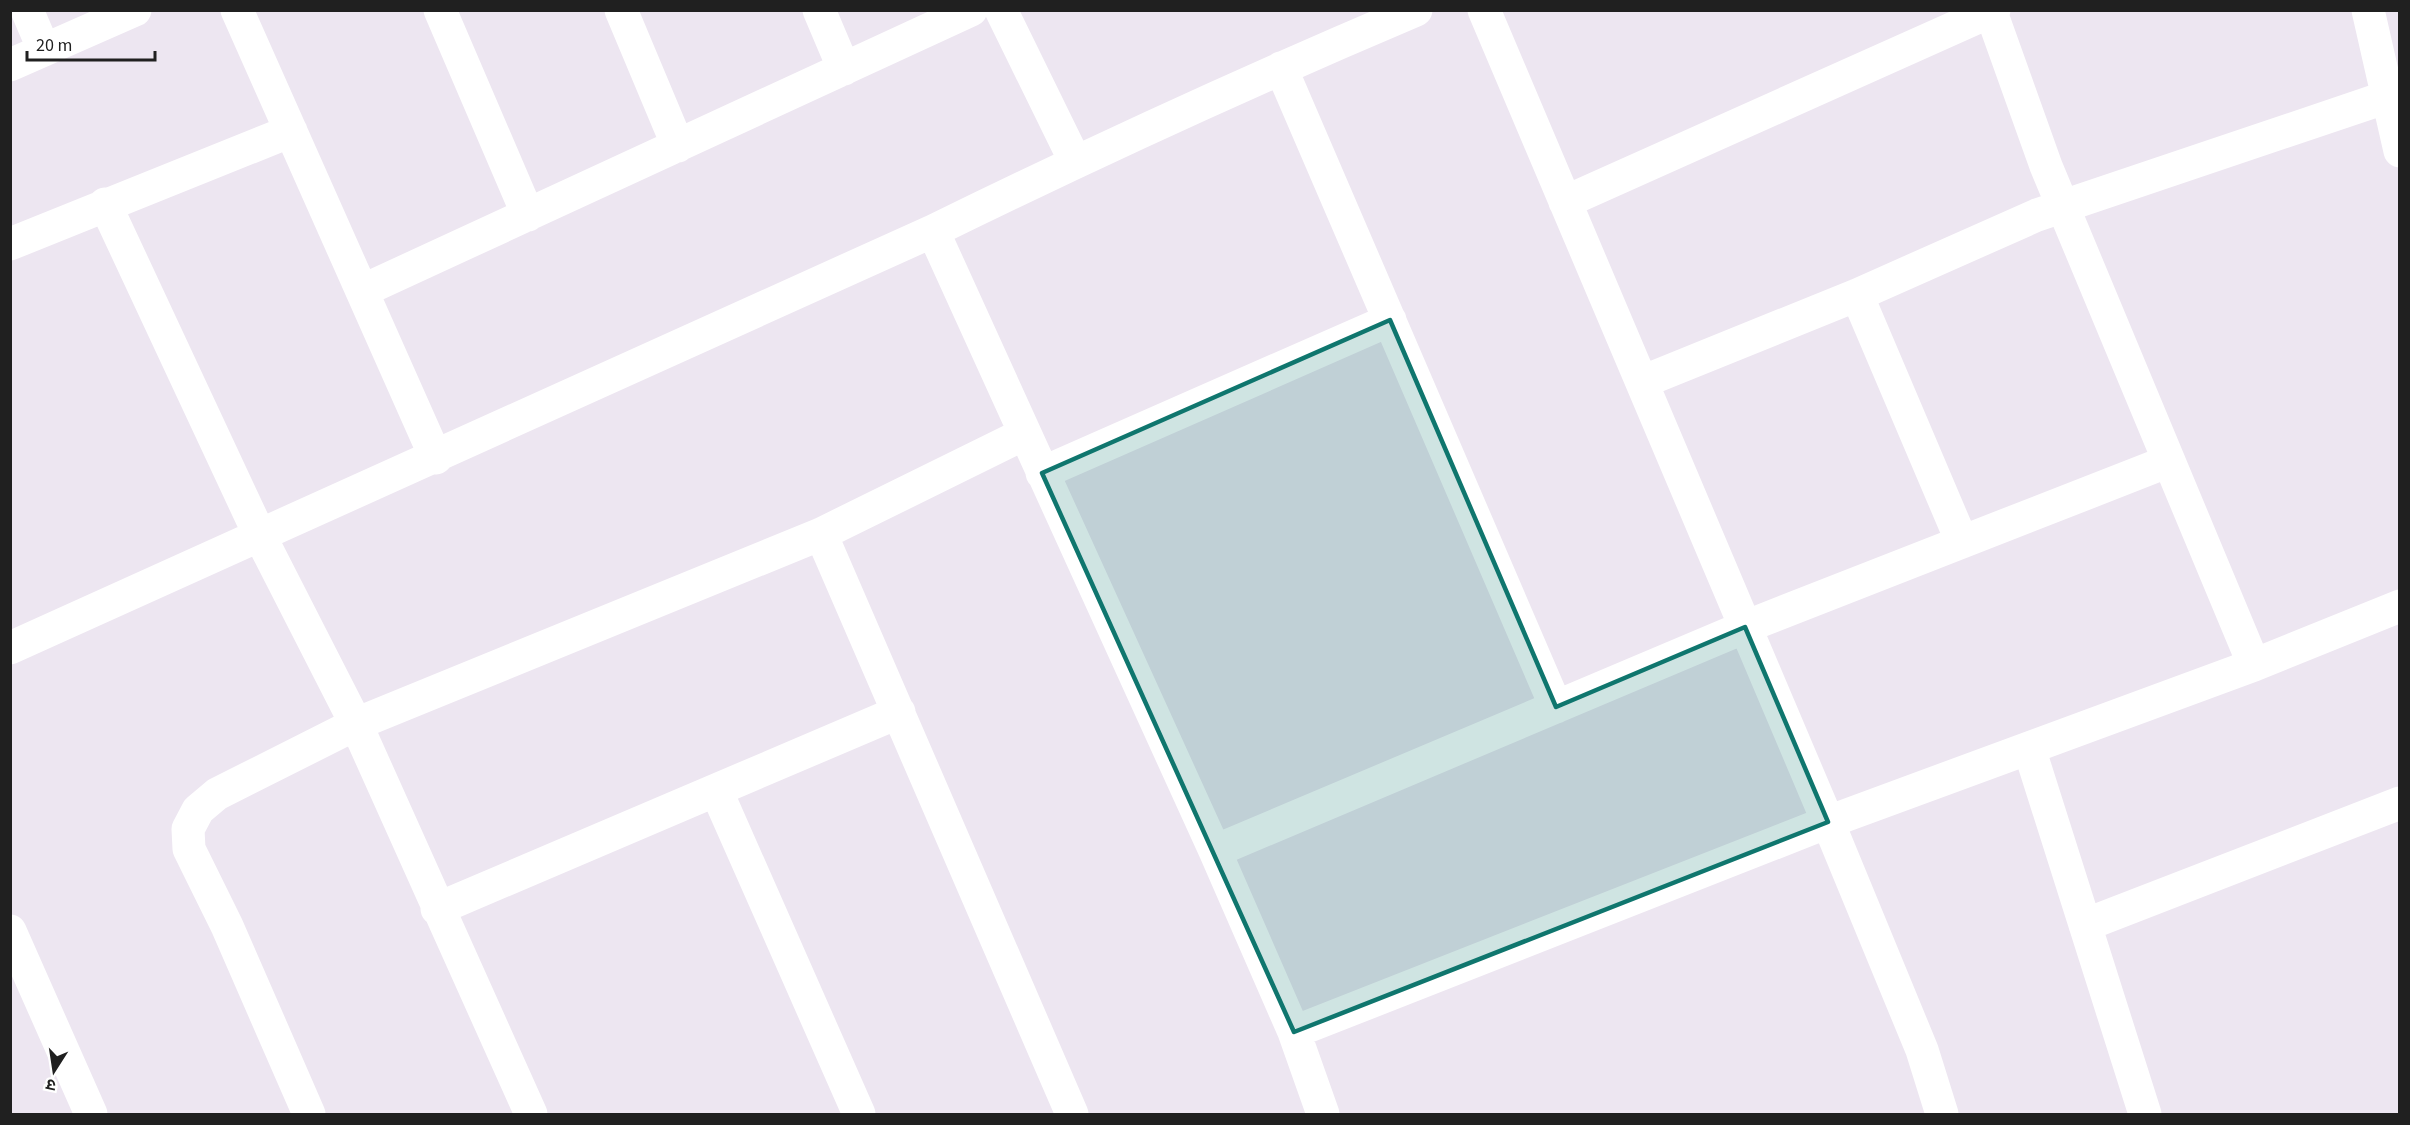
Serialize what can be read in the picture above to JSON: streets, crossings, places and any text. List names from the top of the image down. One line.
{"scale_bar":"20 m","north":"bottom"}
